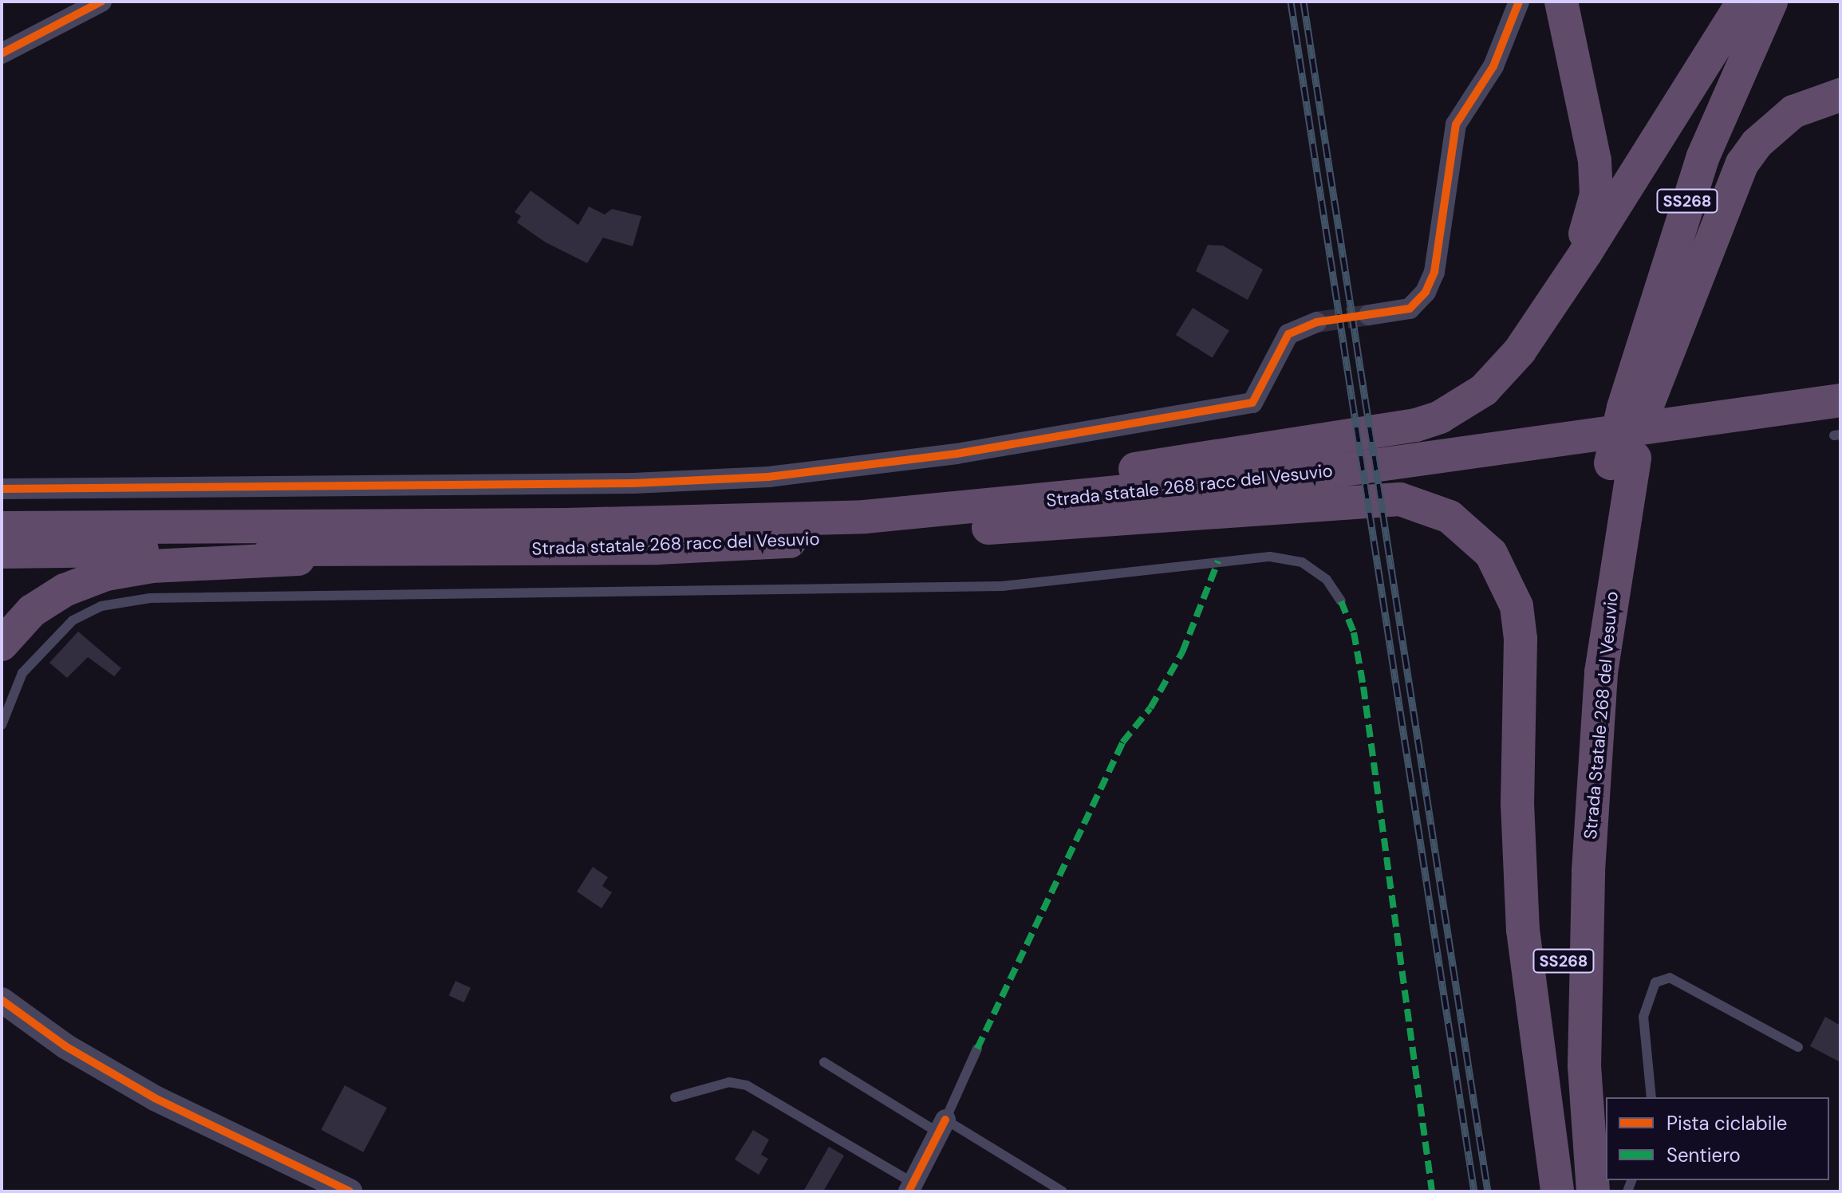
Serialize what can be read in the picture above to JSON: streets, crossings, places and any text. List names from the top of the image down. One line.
{"streets":{"highway":["SS268","Strada statale 268 racc del Vesuvio","Strada Statale 268 del Vesuvio"]},"legend":["Pista ciclabile","Sentiero"]}
